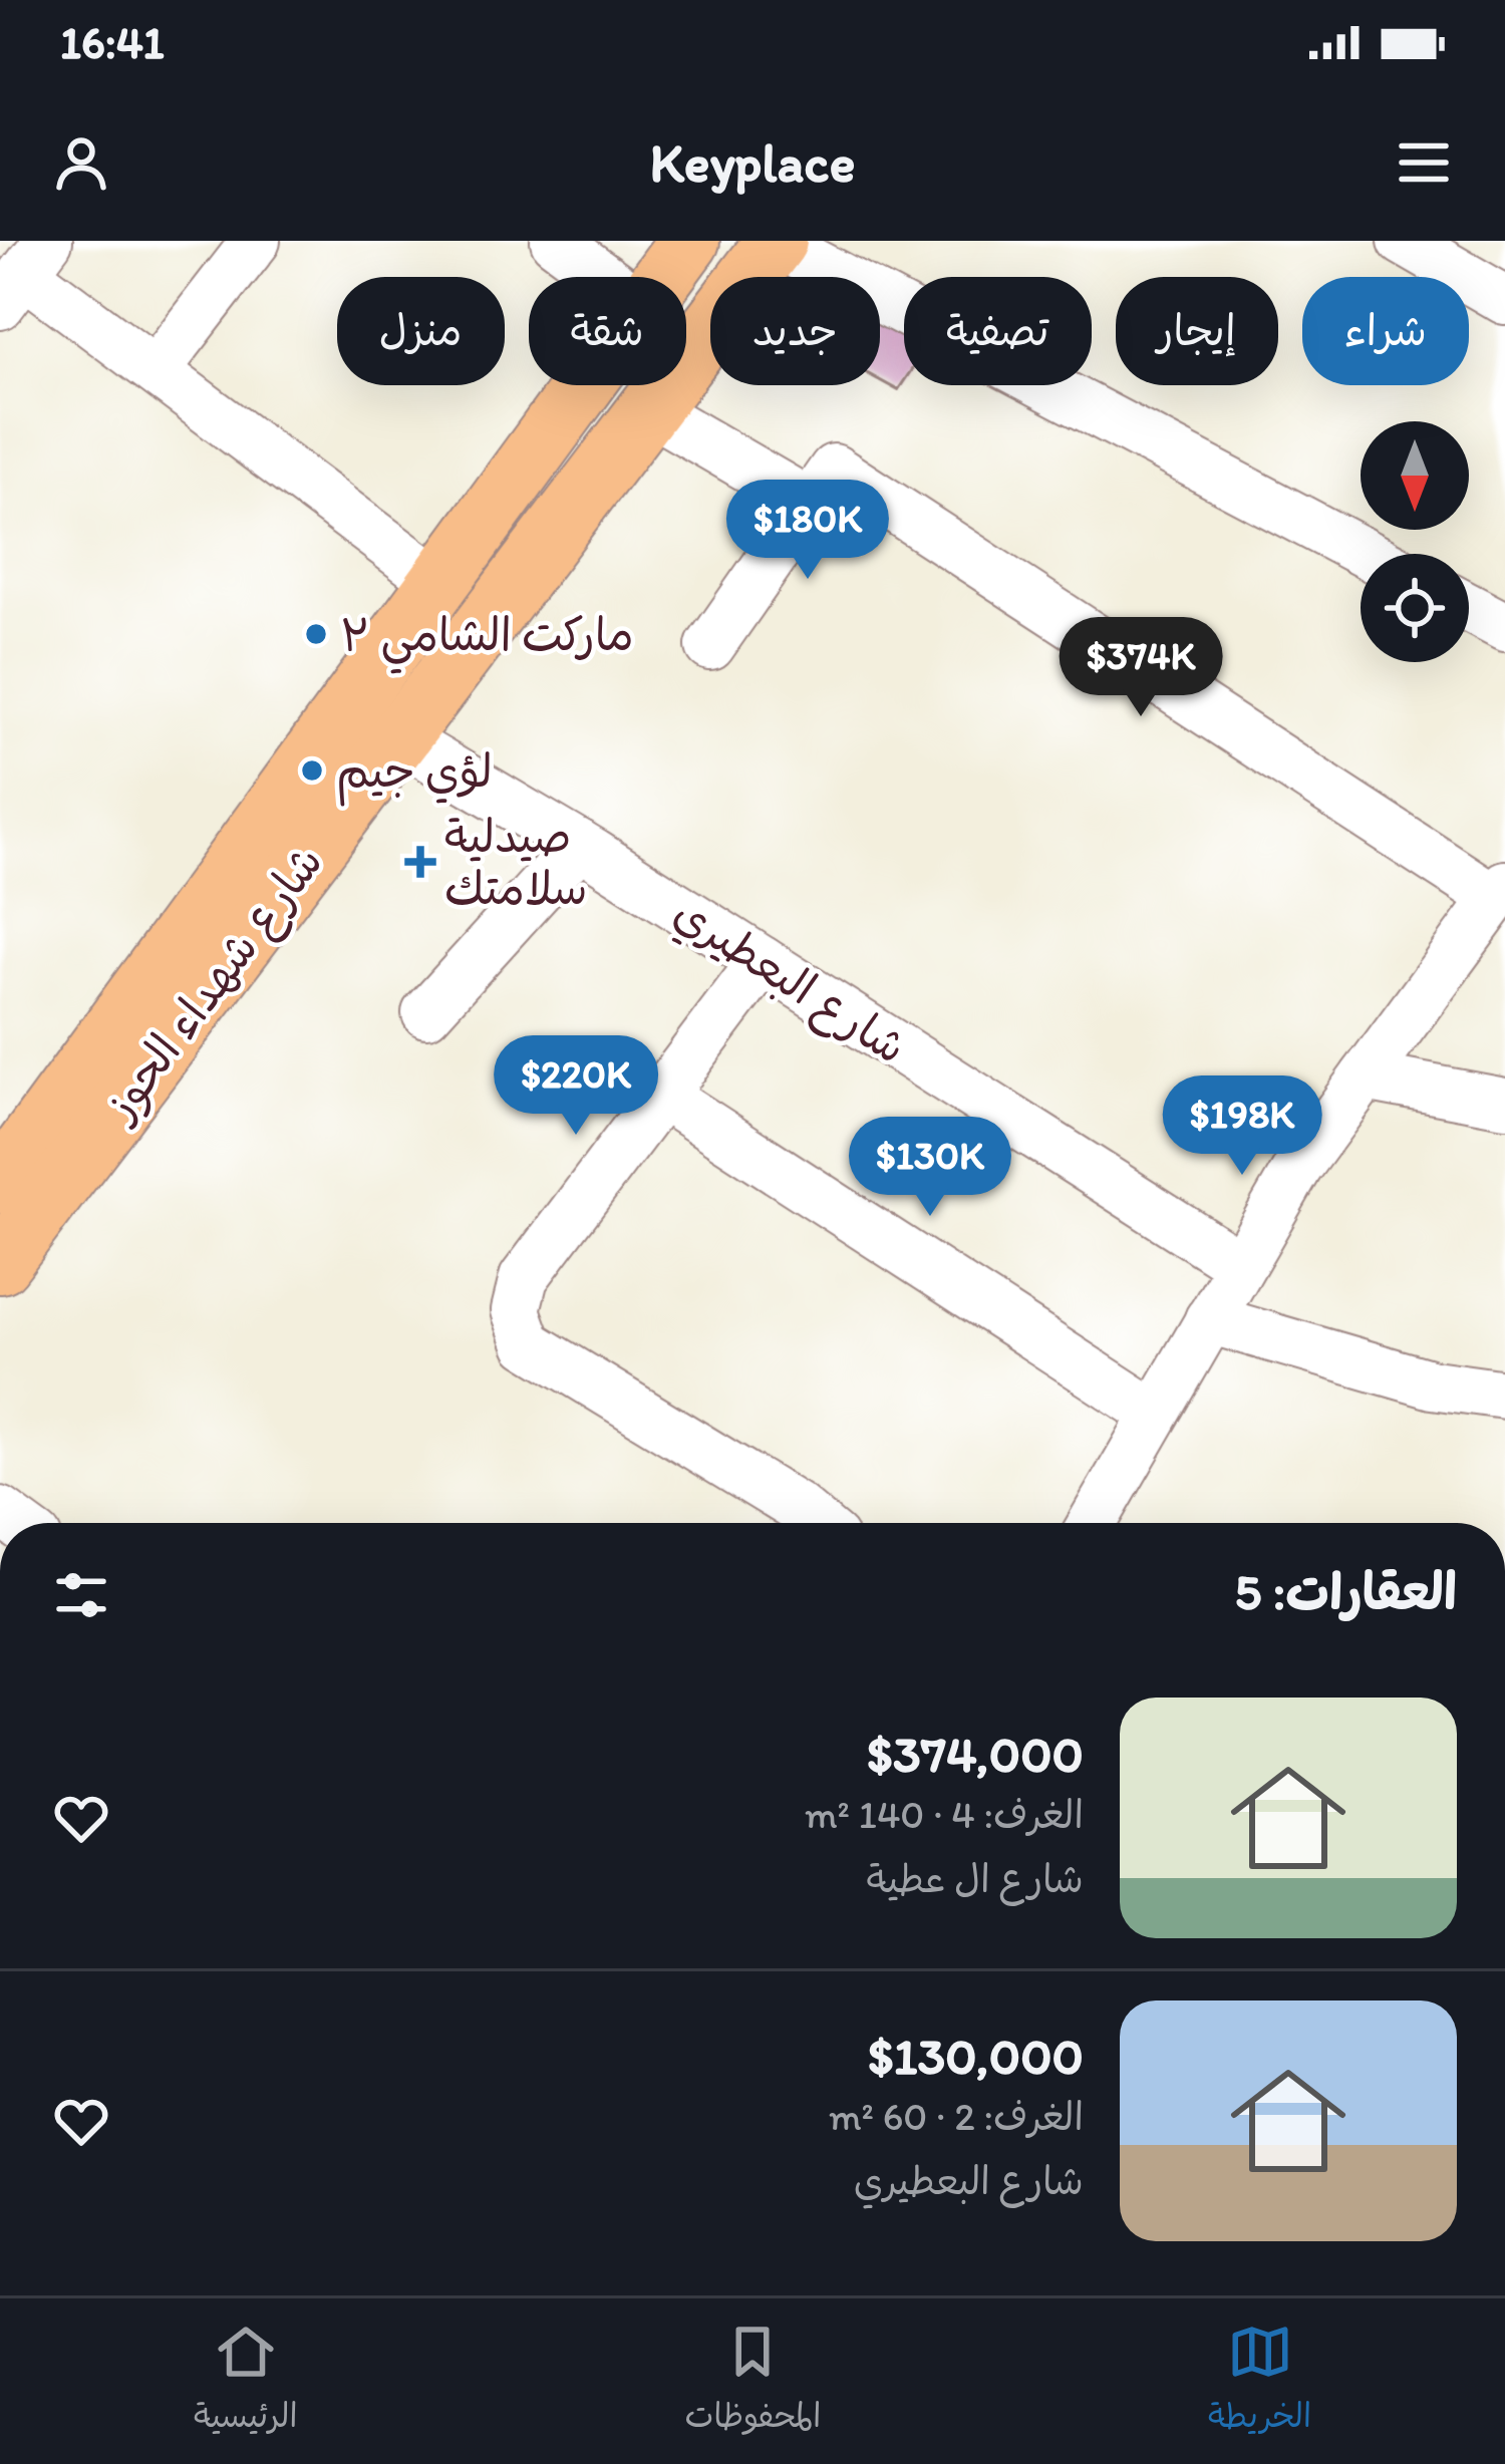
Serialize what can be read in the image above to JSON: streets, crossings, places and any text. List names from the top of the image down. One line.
{"streets":{"main road":["شارع شهداء الحوز"],"street":["شارع البعطيري"]},"crossings":[["شارع البعطيري","شارع شهداء الحوز"]],"places":{"other":["ماركت الشامي ٣","لؤي جيم"],"health":["صيدلية سلامتك"]},"north":"bottom","page":{"status":"16:41","header":"Keyplace","chip":["شراء","إيجار","تصفية","جديد","شقة","منزل"],"price":["$180K","$374K","$220K","$198K","$130K"],"heading":"العقارات: 5","list":[{"name":"$374,000","note":"الغرف: 4 · 140 m² · شارع ال عطية"},{"name":"$130,000","note":"الغرف: 2 · 60 m² · شارع البعطيري"}],"tabs":["الخريطة","المحفوظات","الرئيسية"]}}
